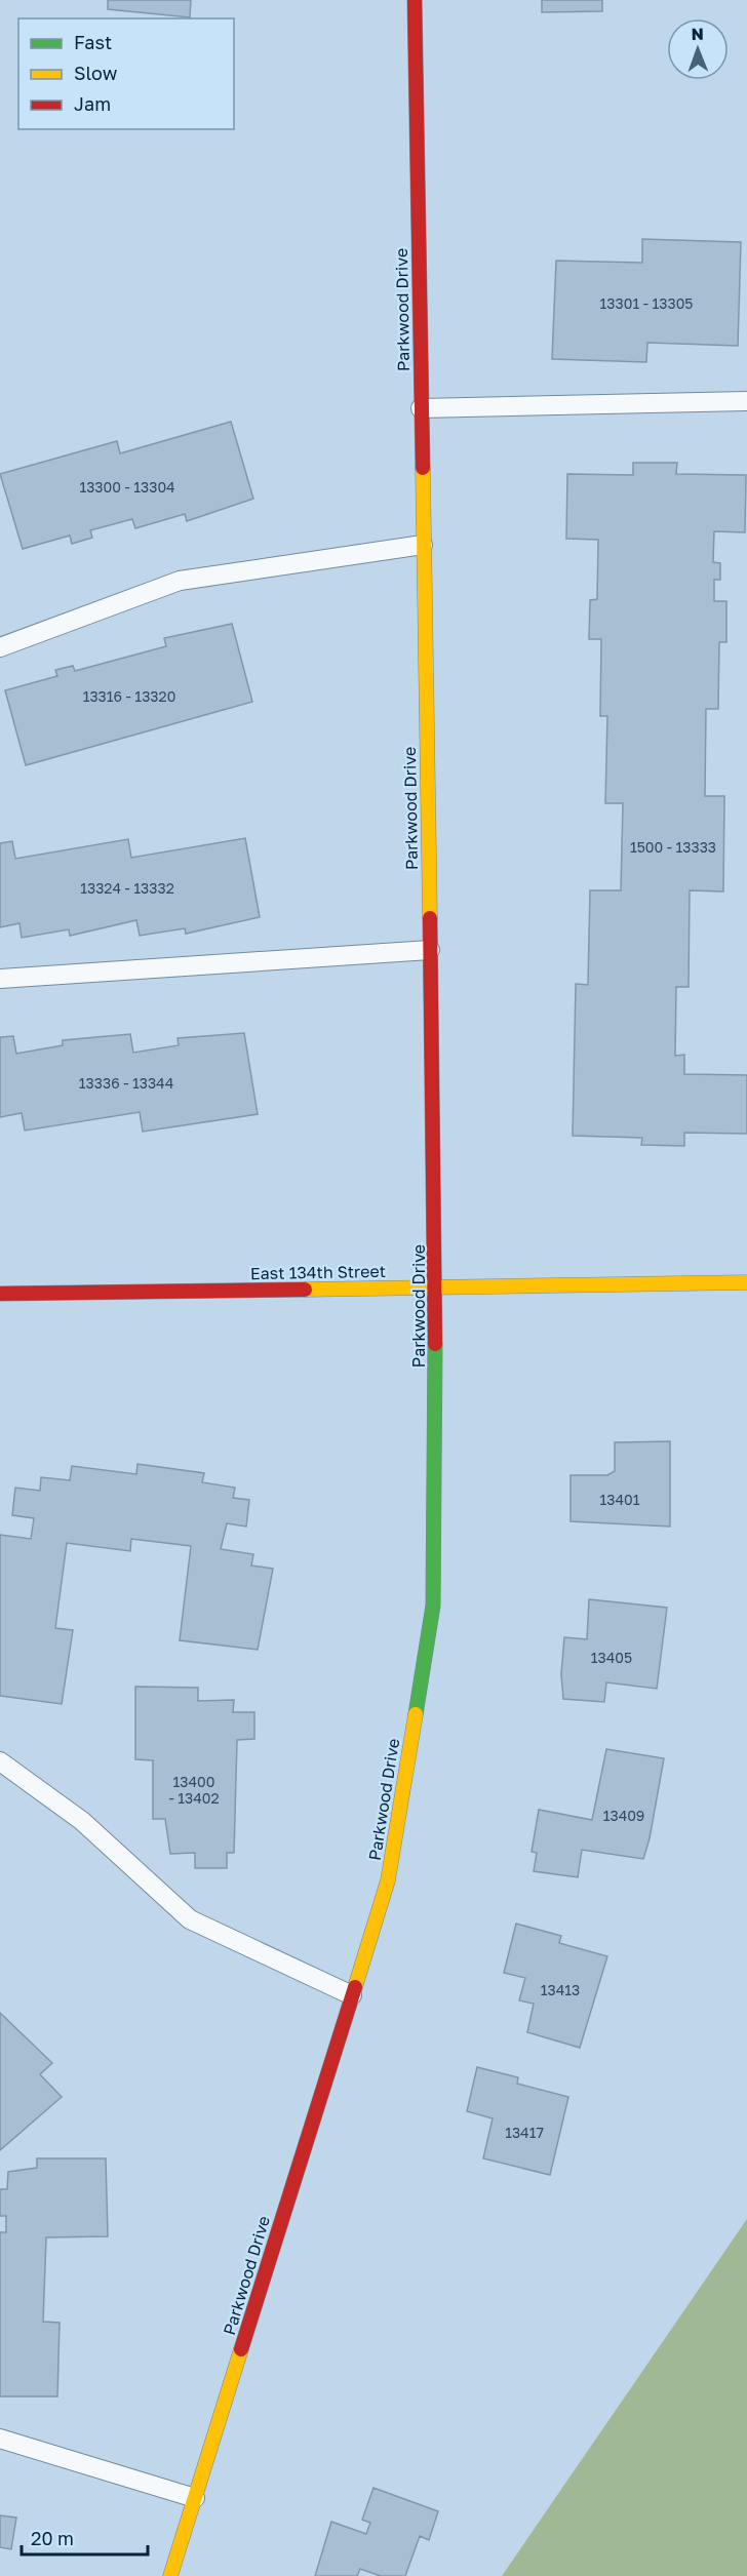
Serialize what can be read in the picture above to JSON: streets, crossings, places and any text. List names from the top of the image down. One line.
{"streets":{"street":["Parkwood Drive","East 134th Street"]},"crossings":[["Parkwood Drive","East 134th Street"]],"house_numbers":["13301 - 13305","13300 - 13304","13316 - 13320","1500 - 13333","13324 - 13332","13336 - 13344","13401","13405","13400 - 13402","13409","13413","13417"],"legend":["Fast","Slow","Jam"],"scale_bar":"20 m","north":"top"}
